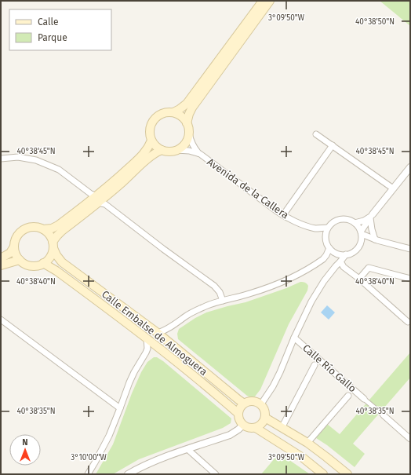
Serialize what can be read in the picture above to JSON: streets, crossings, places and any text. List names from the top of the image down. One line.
{"streets":{"main road":["Calle Embalse de Almoguera"],"street":["Avenida de la Callera","Calle Río Gallo"]},"legend":["Calle","Parque"],"north":"top","coordinates":["3°09'50\"W","40°38'50\"N","40°38'45\"N","40°38'40\"N","40°38'35\"N","3°10'00\"W"]}
